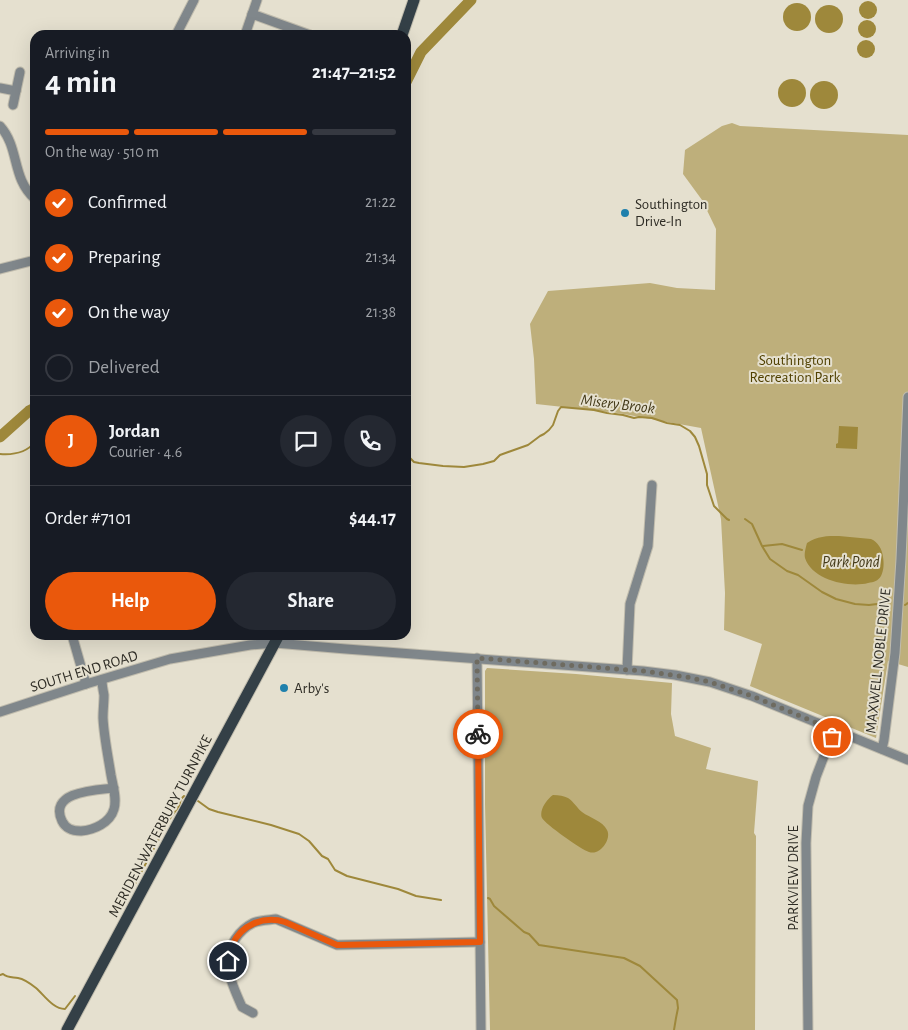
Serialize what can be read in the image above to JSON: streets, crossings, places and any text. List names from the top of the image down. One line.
{"streets":{"main road":["MERIDEN-WATERBURY TURNPIKE"],"street":["MAXWELL NOBLE DRIVE","SOUTH END ROAD","PARKVIEW DRIVE"]},"crossings":[["MAXWELL NOBLE DRIVE","SOUTH END ROAD"],["SOUTH END ROAD","PARKVIEW DRIVE"]],"water":["Misery Brook","Park Pond"],"parks":["Southington Recreation Park"],"places":["Southington Drive-In","Arby's"],"page":{"heading":["4 min","Arriving in","21:47–21:52"],"panel":["Jordan","Courier · 4.6","Order #7101","$44.17"],"bar":"On the way · 510 m","list":[["Confirmed","21:22"],["Preparing","21:34"],["On the way","21:38"],"Delivered"],"round":"J","buttons":["Help","Share"]}}
